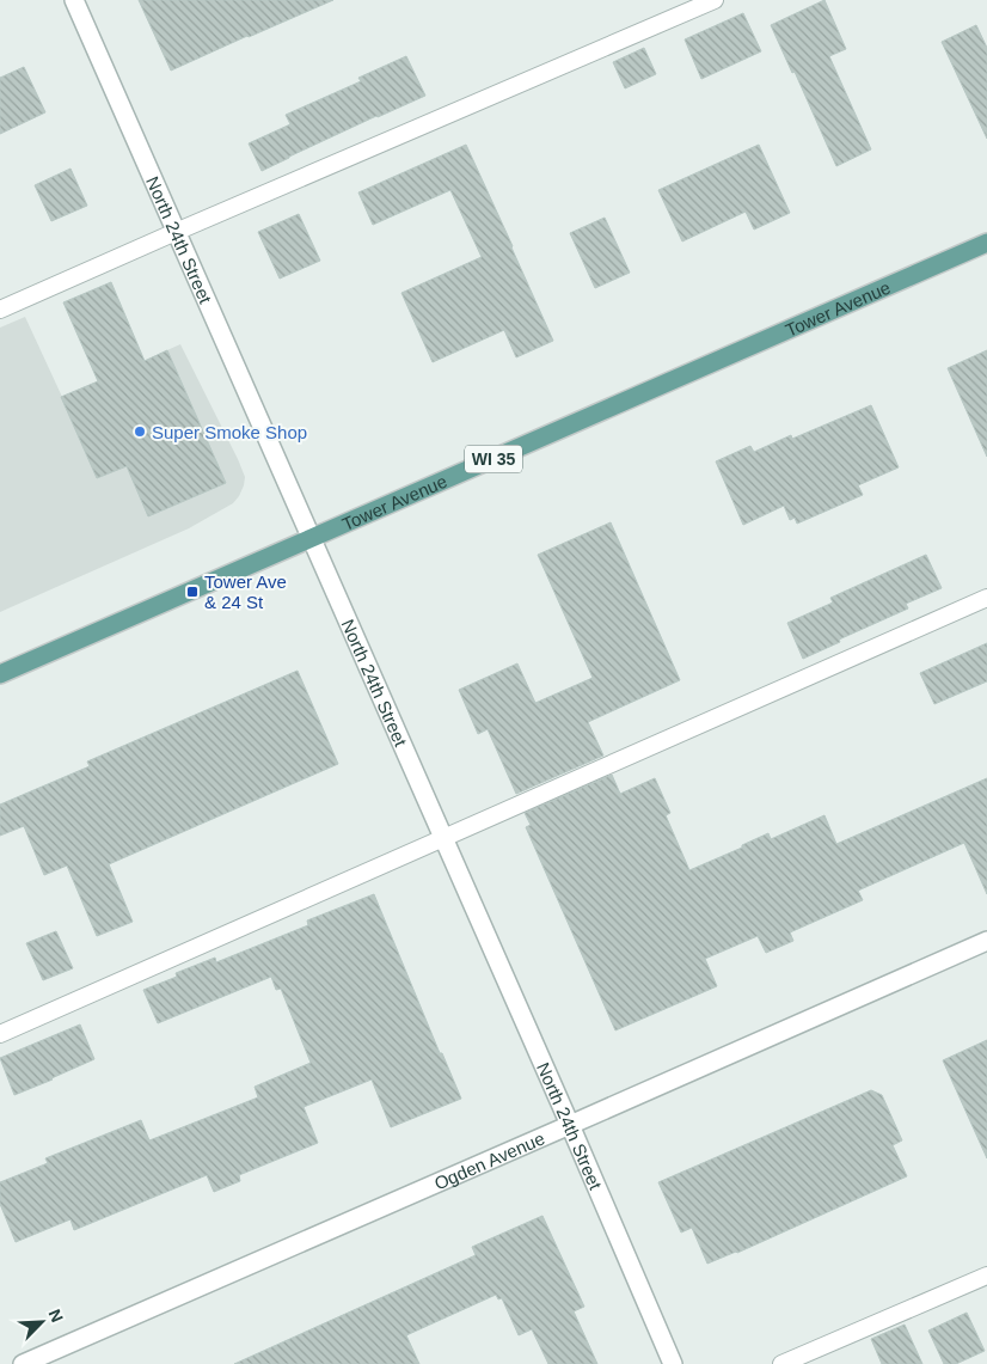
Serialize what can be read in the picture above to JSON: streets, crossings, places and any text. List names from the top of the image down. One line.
{"streets":{"main road":["Tower Avenue","WI 35"],"street":["North 24th Street","Ogden Avenue"]},"crossings":[["North 24th Street","Tower Avenue"],["North 24th Street","Ogden Avenue"]],"places":{"other":["Super Smoke Shop"],"transit":["Tower Ave & 24 St"]},"north":"top right"}
